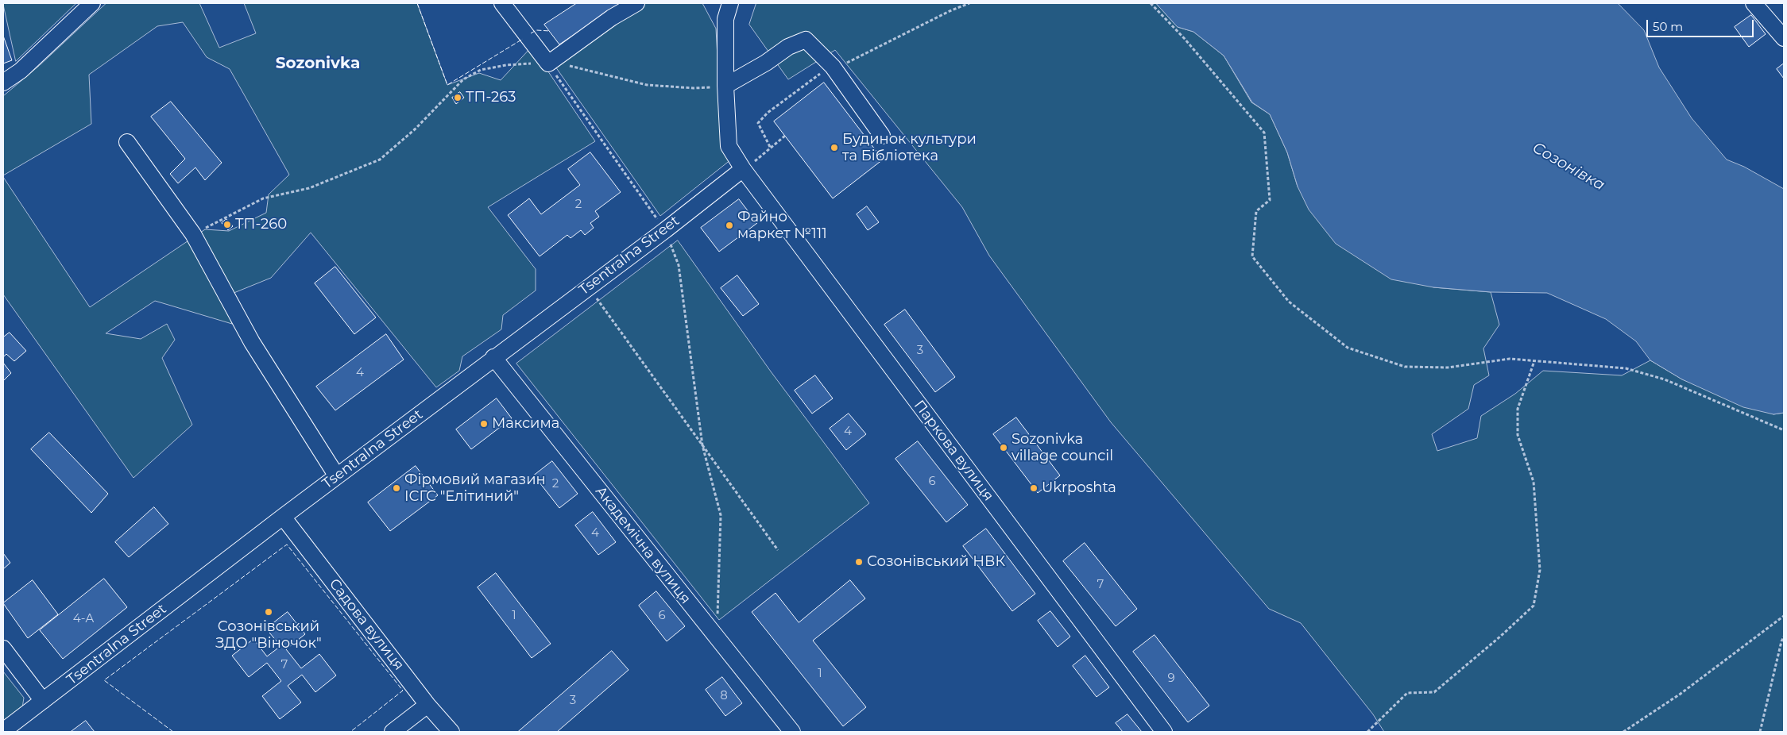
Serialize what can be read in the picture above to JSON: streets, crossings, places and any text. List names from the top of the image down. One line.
{"streets":{"street":["Tsentralna Street","Паркова вулиця","Академічна вулиця","Садова вулиця"]},"crossings":[["Tsentralna Street","Паркова вулиця"],["Tsentralna Street","Академічна вулиця"],["Tsentralna Street","Садова вулиця"]],"districts":["Sozonivka"],"water":["Созонівка"],"places":["ТП-263","Будинок культури та Бібліотека","ТП-260","Файно маркет №111","Максима","Sozonivka village council","Фірмовий магазин ІСГС \"Елітиний\"","Ukrposhta","Созонівський НВК","Созонівський ЗДО \"Віночок\""],"house_numbers":["2","3","4","4","6","2","4","7","1","6","4-А","7","1","9","8","3"],"scale_bar":"50 m"}
